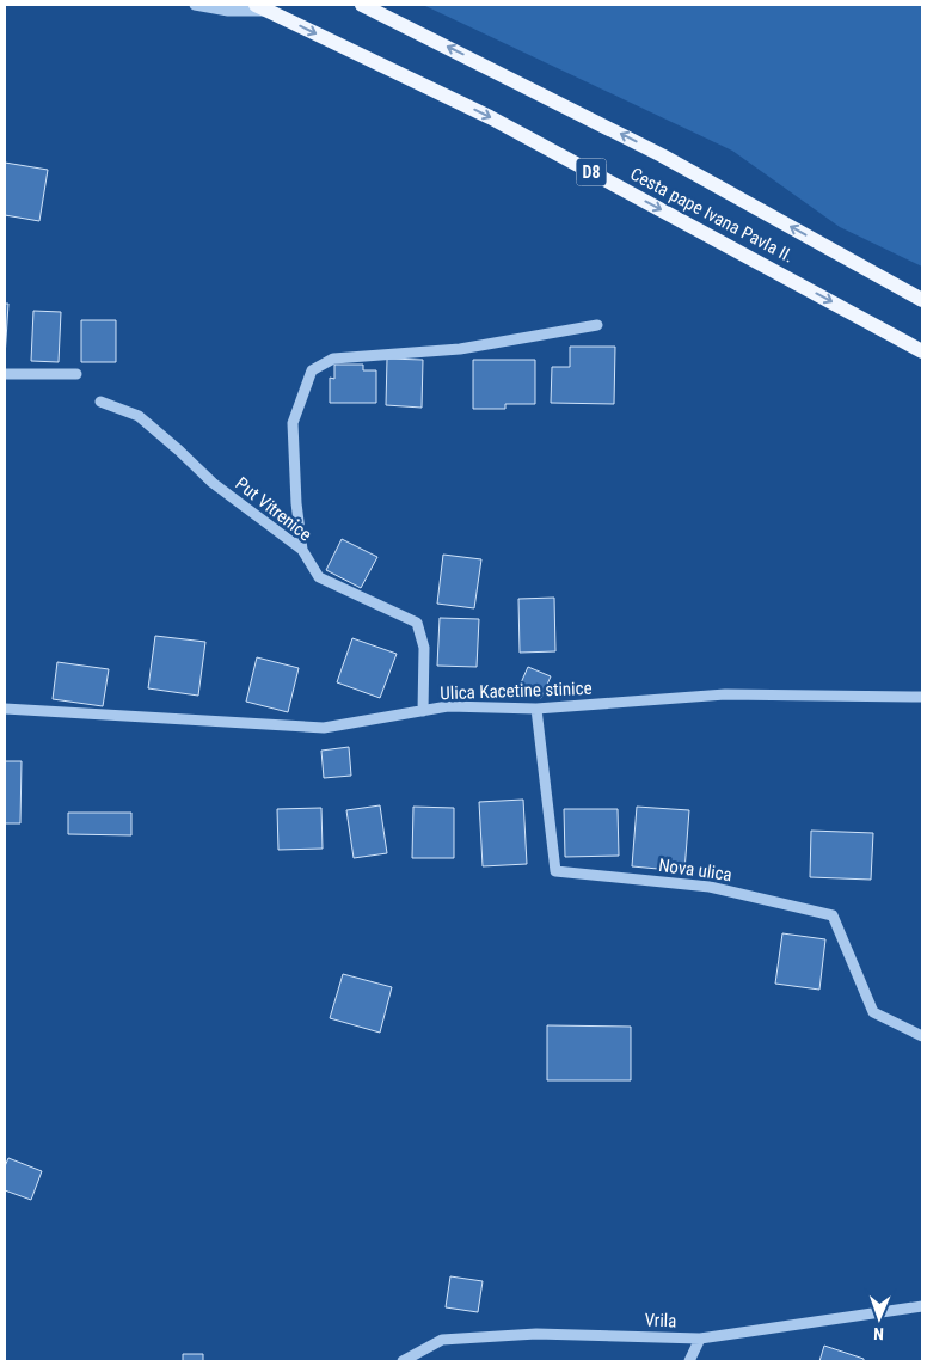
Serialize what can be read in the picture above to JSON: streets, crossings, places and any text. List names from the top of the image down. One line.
{"streets":{"main road":["D8","Cesta pape Ivana Pavla II."],"street":["Put Vitrenice","Ulica Kacetine stinice","Nova ulica","Vrila"]},"crossings":[["Put Vitrenice","Ulica Kacetine stinice"],["Ulica Kacetine stinice","Nova ulica"]],"north":"bottom"}
